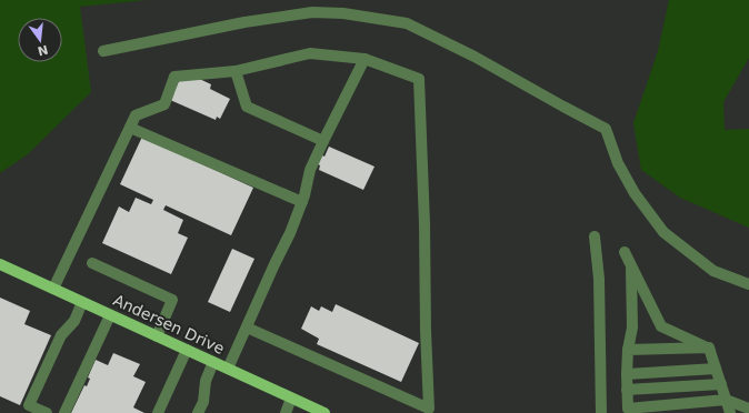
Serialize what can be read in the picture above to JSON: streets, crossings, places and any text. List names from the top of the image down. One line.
{"streets":{"main road":["Andersen Drive"]},"north":"bottom"}
